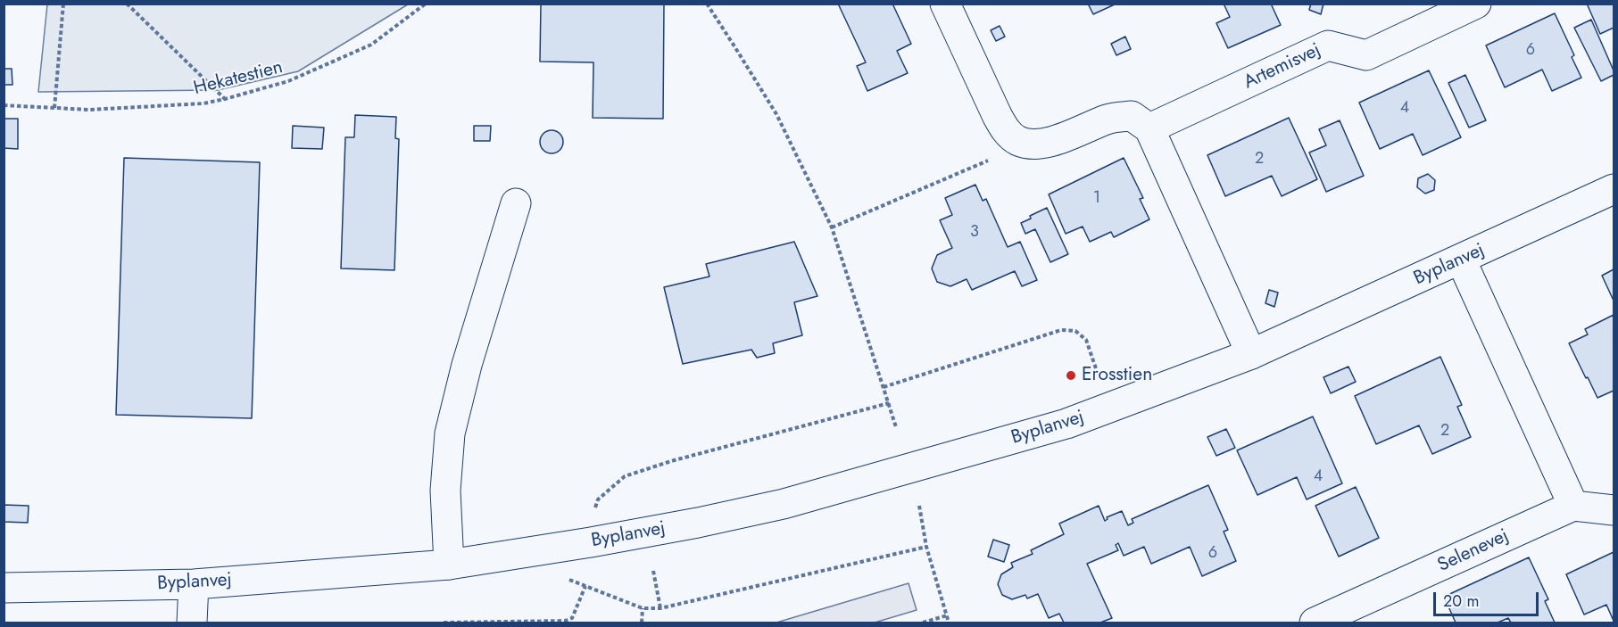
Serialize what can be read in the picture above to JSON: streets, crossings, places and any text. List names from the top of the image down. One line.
{"streets":{"street":["Artemisvej","Byplanvej","Selenevej"],"path":["Hekatestien"]},"places":["Erosstien"],"house_numbers":["6","4","2","1","3","2","4","6"],"scale_bar":"20 m"}
